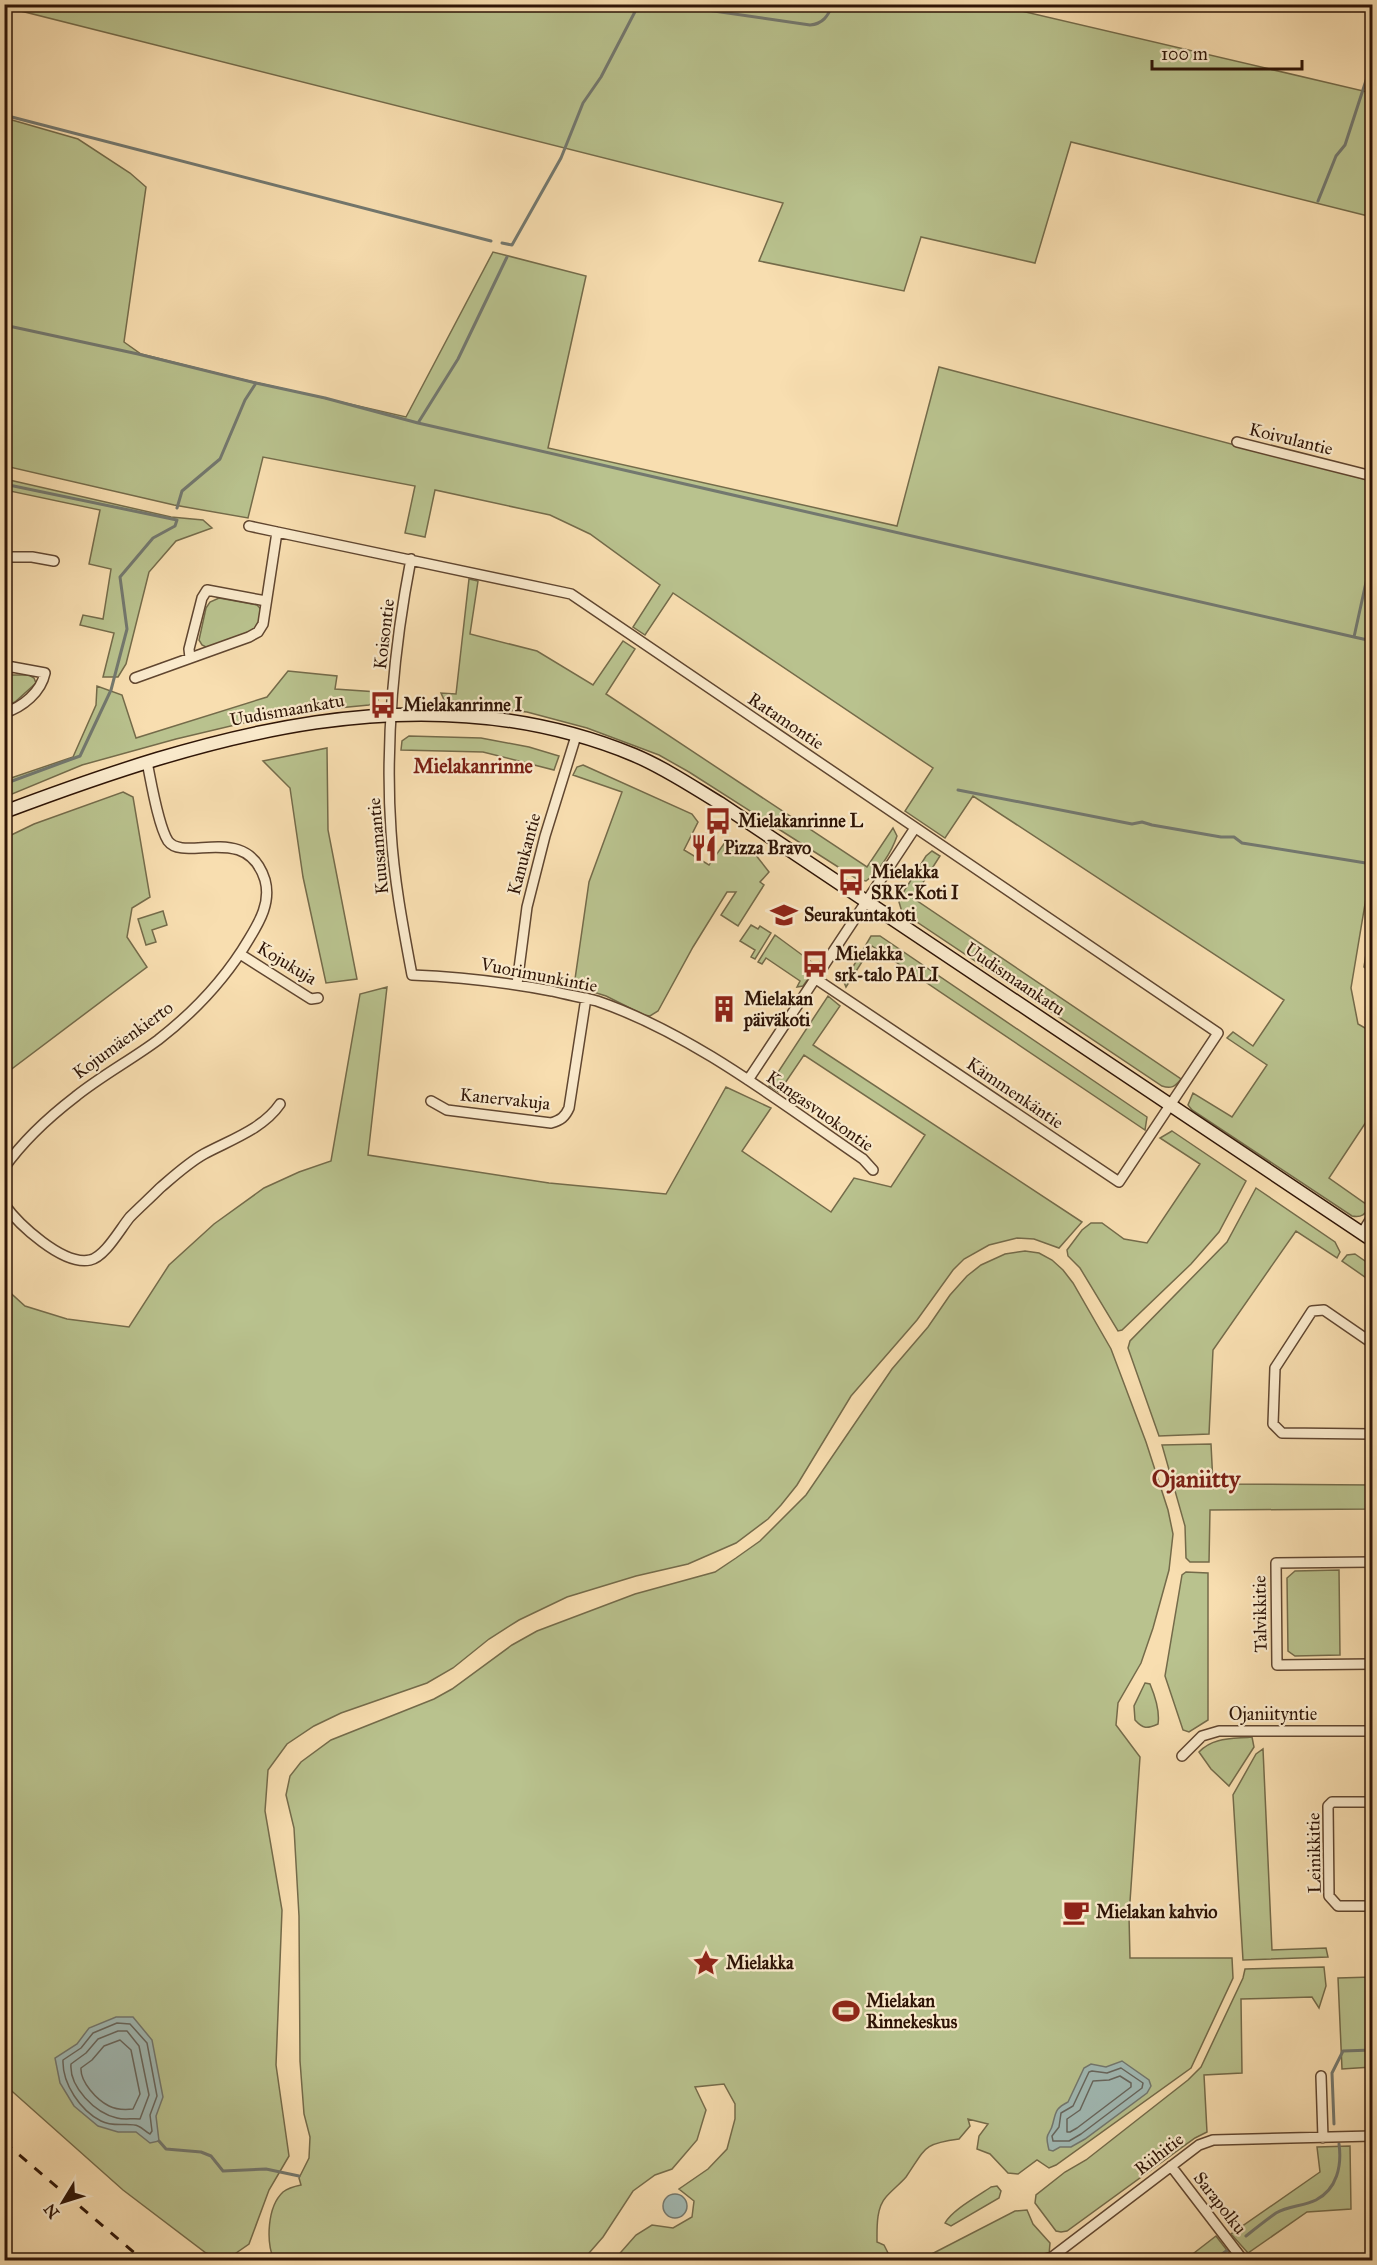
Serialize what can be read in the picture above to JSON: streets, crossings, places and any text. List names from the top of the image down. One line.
{"streets":{"street":["Koivulantie","Koisontie","Uudismaankatu","Ratamontie","Kuusamantie","Kanukantie","Kojukuja","Vuorimunkintie","Kojumäenkierto","Kämmenkäntie","Kanervakuja","Kangasvuokontie","Talvikkitie","Ojaniityntie","Leinikkitie","Riihitie","Sarapolku"]},"crossings":[["Koisontie","Uudismaankatu"],["Koisontie","Ratamontie"],["Koisontie","Kuusamantie"],["Uudismaankatu","Ratamontie"],["Uudismaankatu","Kuusamantie"],["Uudismaankatu","Kanukantie"],["Uudismaankatu","Kojumäenkierto"],["Uudismaankatu","Kämmenkäntie"],["Ratamontie","Kämmenkäntie"],["Kuusamantie","Vuorimunkintie"],["Kanukantie","Vuorimunkintie"],["Kojukuja","Kojumäenkierto"],["Vuorimunkintie","Kanervakuja"],["Vuorimunkintie","Kangasvuokontie"],["Riihitie","Sarapolku"]],"districts":["Mielakanrinne","Ojaniitty"],"places":{"bus stop":["Mielakanrinne I","Mielakanrinne L","Mielakka SRK-Koti I","Mielakka srk-talo PALI"],"restaurant":["Pizza Bravo"],"school or university":["Seurakuntakoti"],"building":["Mielakan päiväkoti"],"cafe":["Mielakan kahvio"],"place":["Mielakka"],"sports":["Mielakan Rinnekeskus"]},"scale_bar":"100 m","north":"bottom left"}
